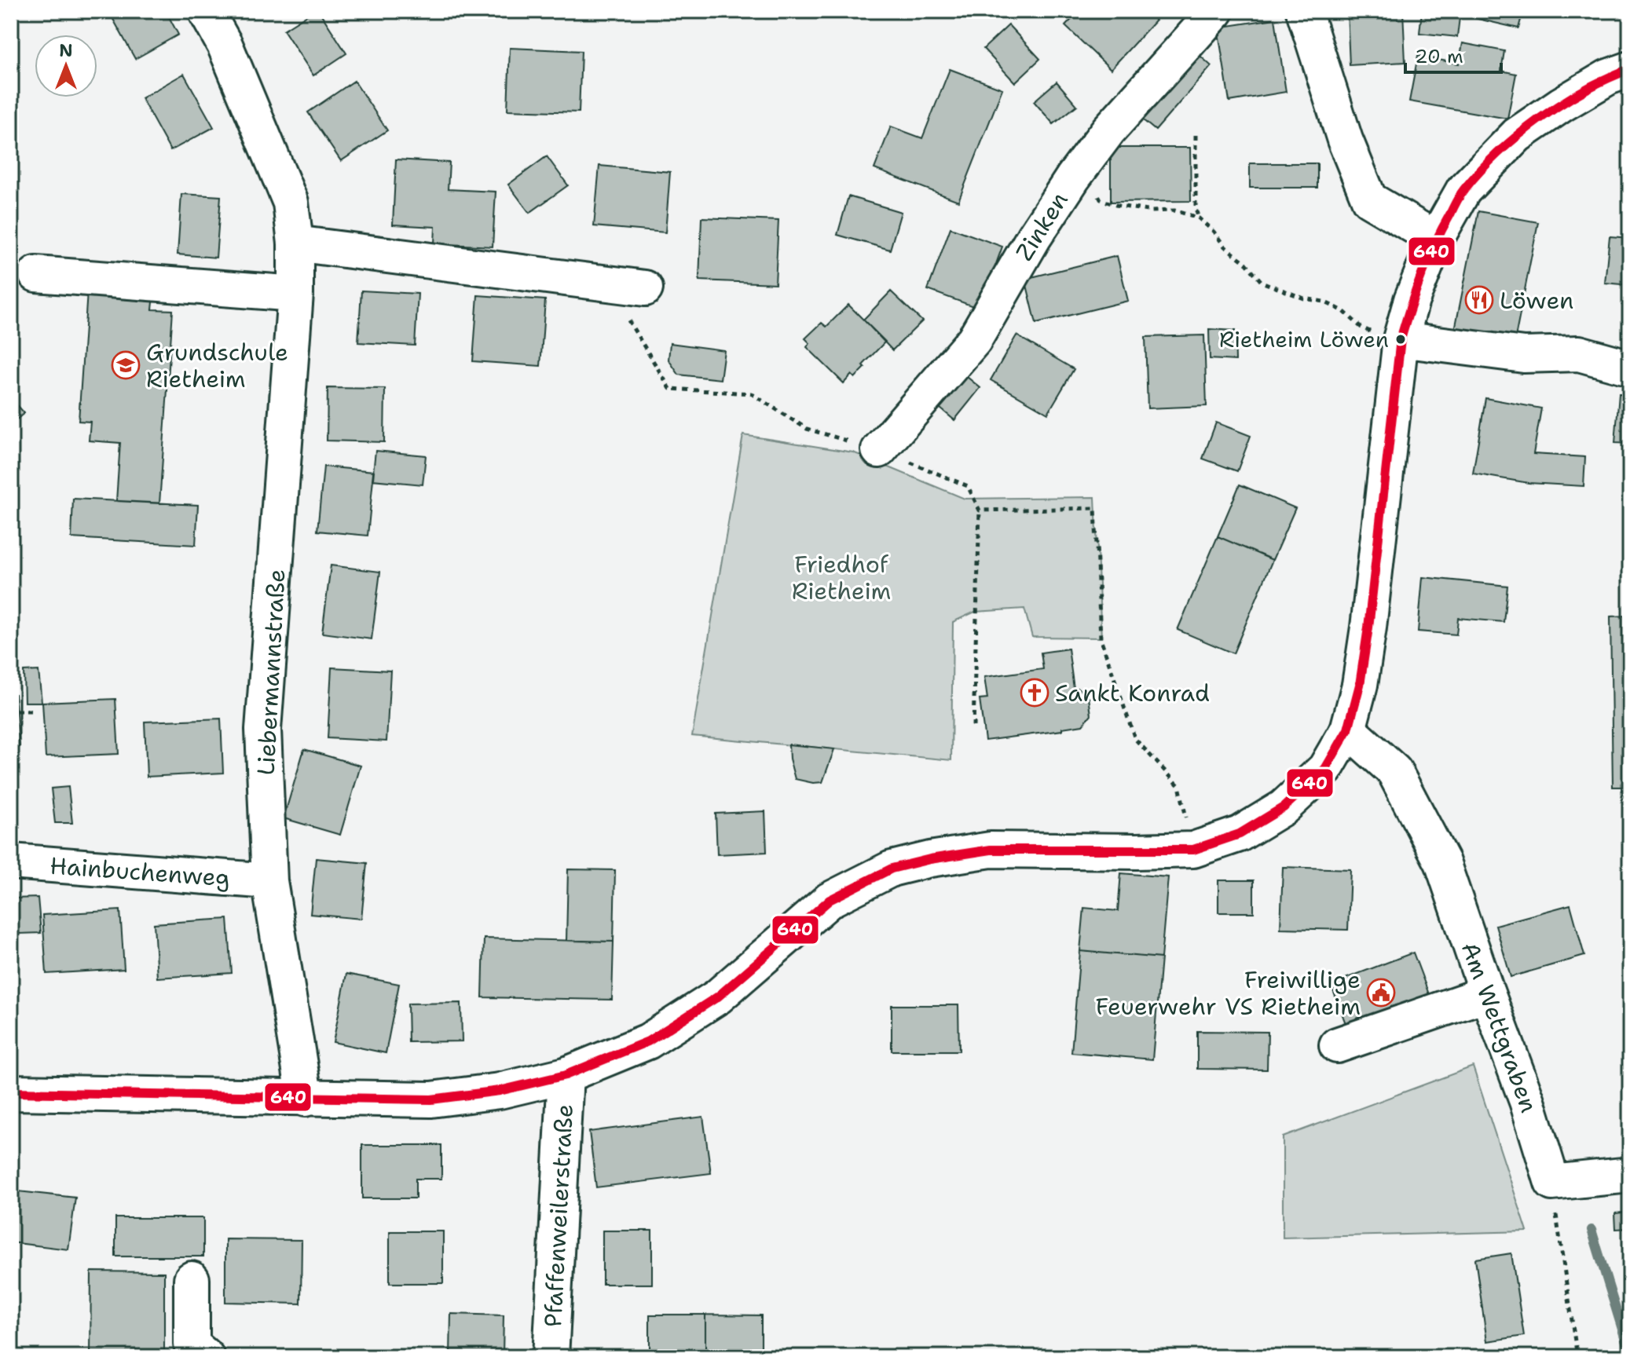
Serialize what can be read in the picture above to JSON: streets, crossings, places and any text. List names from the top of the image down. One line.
{"streets":{"street":["Zinken","Liebermannstraße","Hainbuchenweg","Am Wettgraben","Pfaffenweilerstraße"]},"crossings":[["Liebermannstraße","Hainbuchenweg"],["Liebermannstraße","Pfaffenweilerstraße"],["Am Wettgraben","Pfaffenweilerstraße"]],"parks":["Friedhof Rietheim"],"places":{"restaurant":["Löwen"],"other":["Rietheim Löwen"],"school or university":["Grundschule Rietheim"],"church":["Sankt Konrad"],"public building":["Freiwillige Feuerwehr VS Rietheim"]},"lines":["transit line 640"],"scale_bar":"20 m","north":"top"}
